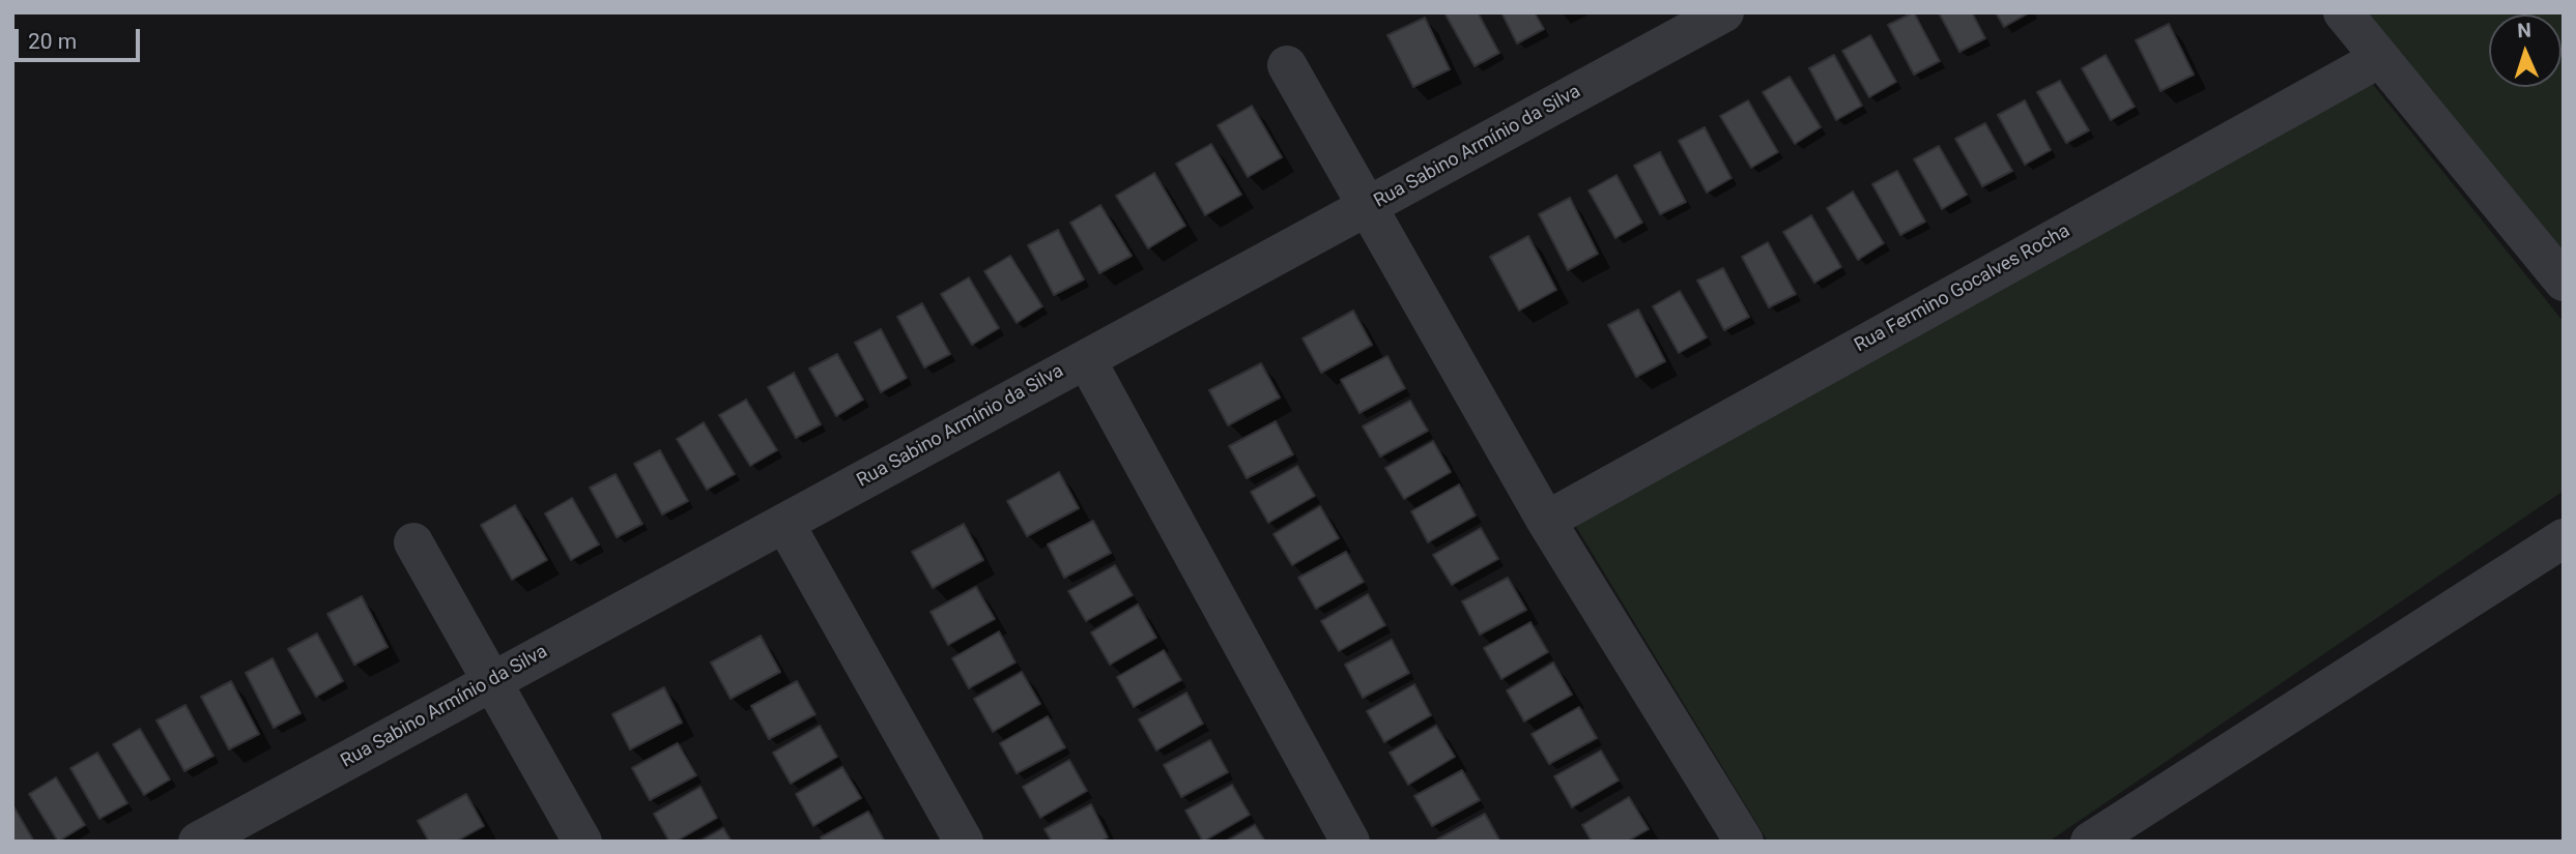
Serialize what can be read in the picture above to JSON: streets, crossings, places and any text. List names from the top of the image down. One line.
{"streets":{"street":["Rua Sabino Armínio da Silva","Rua Fermino Gocalves Rocha"]},"scale_bar":"20 m","north":"top"}
